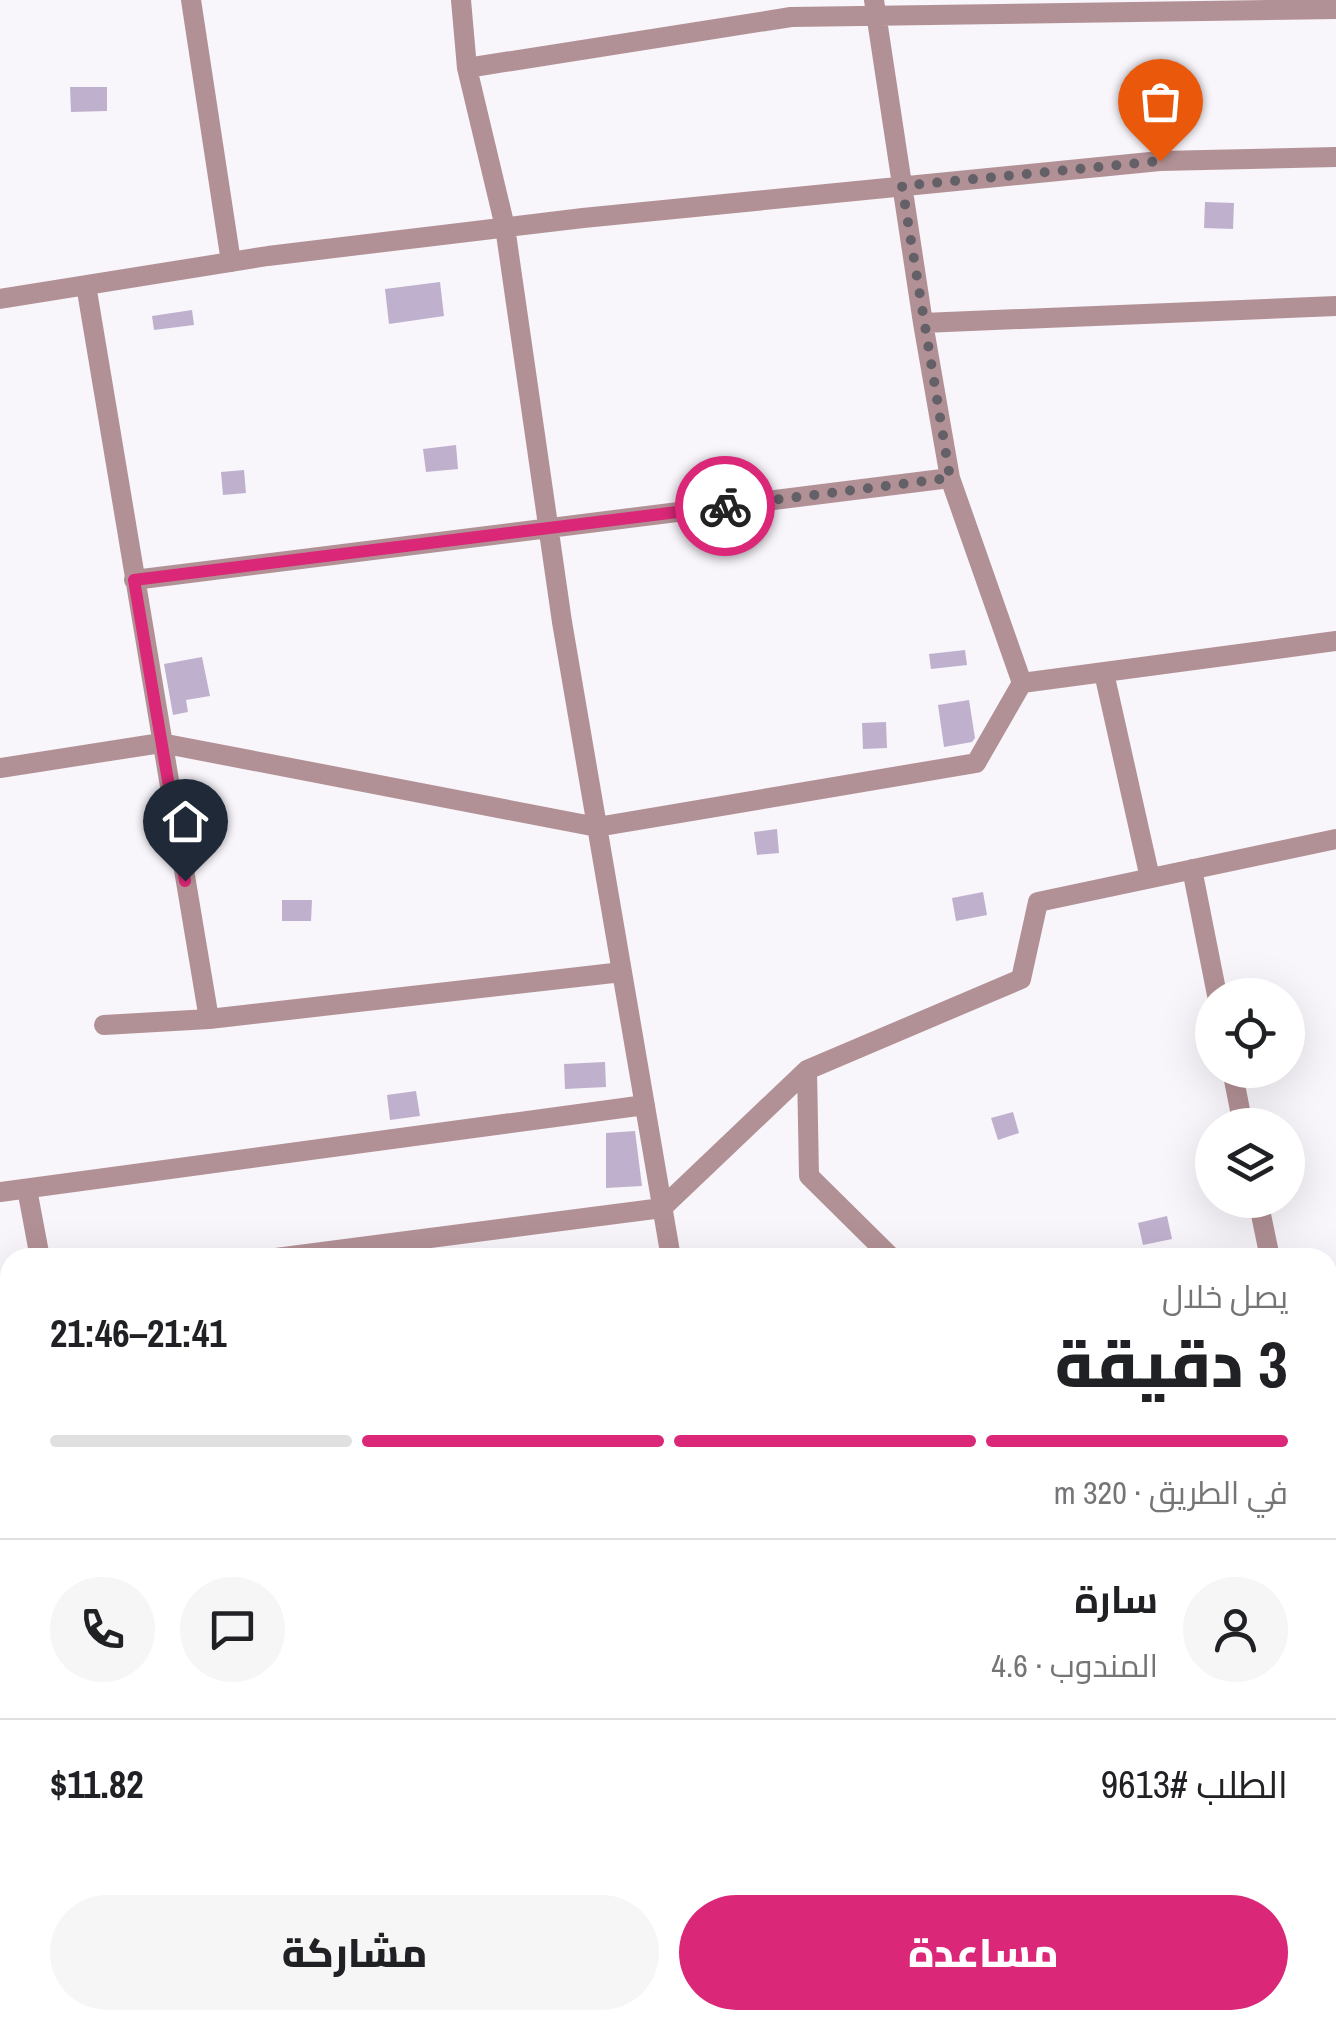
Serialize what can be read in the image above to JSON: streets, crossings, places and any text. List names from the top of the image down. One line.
{"page":{"heading":["3 دقيقة","يصل خلال","21:41–21:46"],"panel":["سارة","المندوب · 4.6","الطلب #9613","$11.82"],"bar":"في الطريق · 320 m","buttons":["مساعدة","مشاركة"]}}
